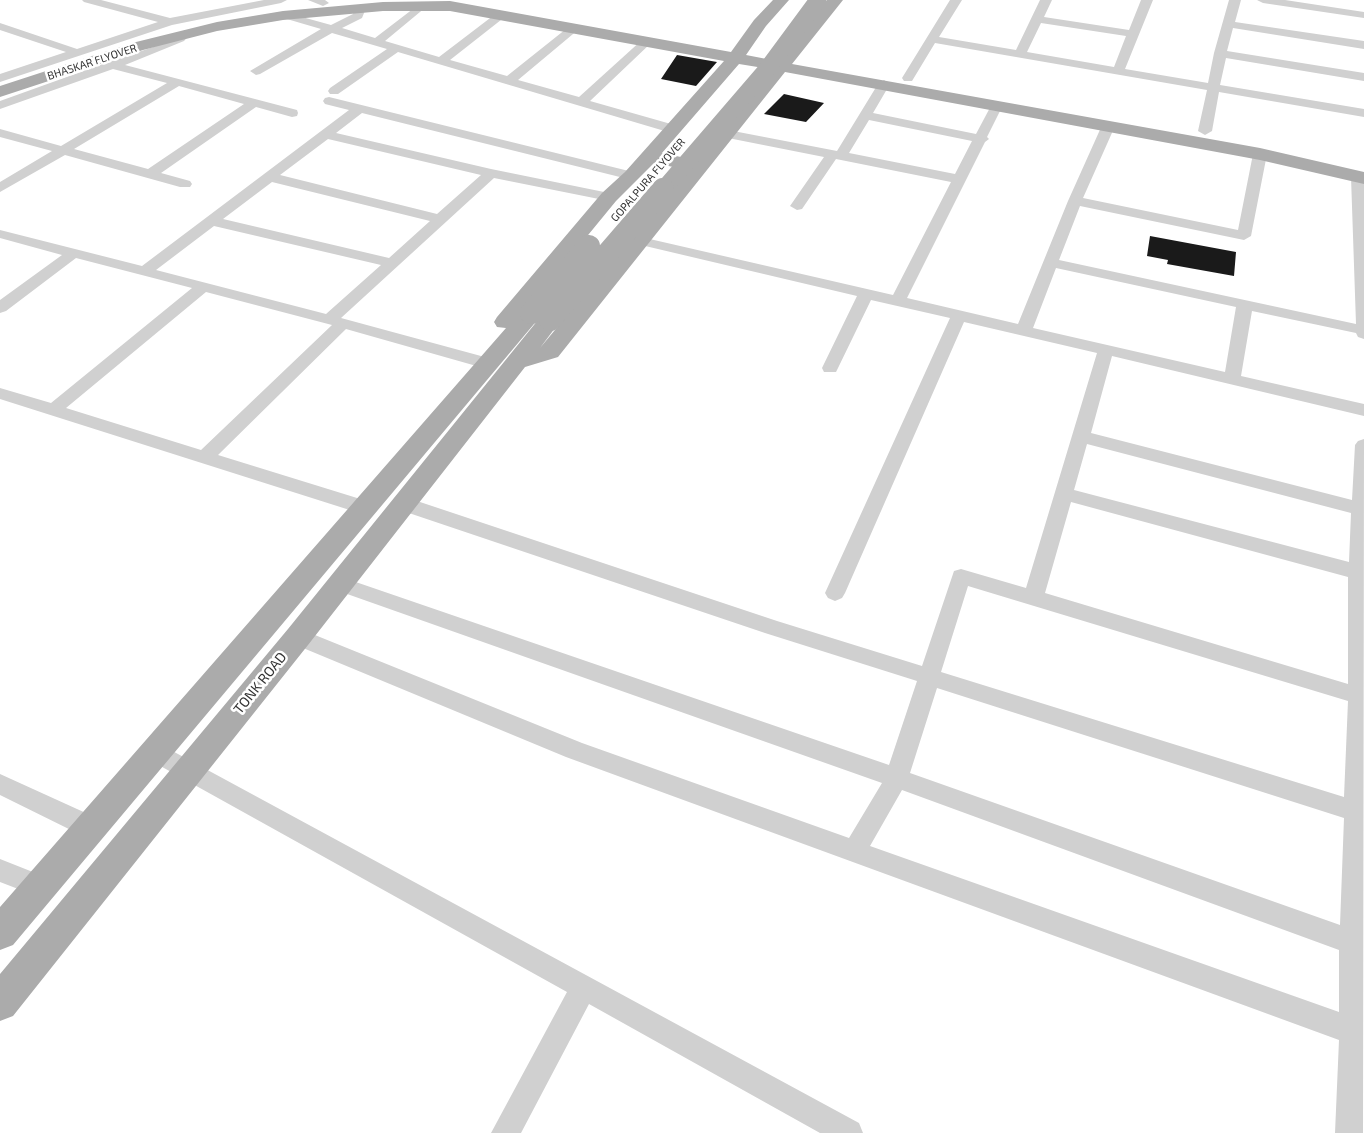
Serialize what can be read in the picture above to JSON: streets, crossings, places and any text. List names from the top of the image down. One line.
{"streets":{"main road":["BHASKAR FLYOVER","GOPALPURA FLYOVER","TONK ROAD"]},"crossings":[["GOPALPURA FLYOVER","TONK ROAD"]]}
